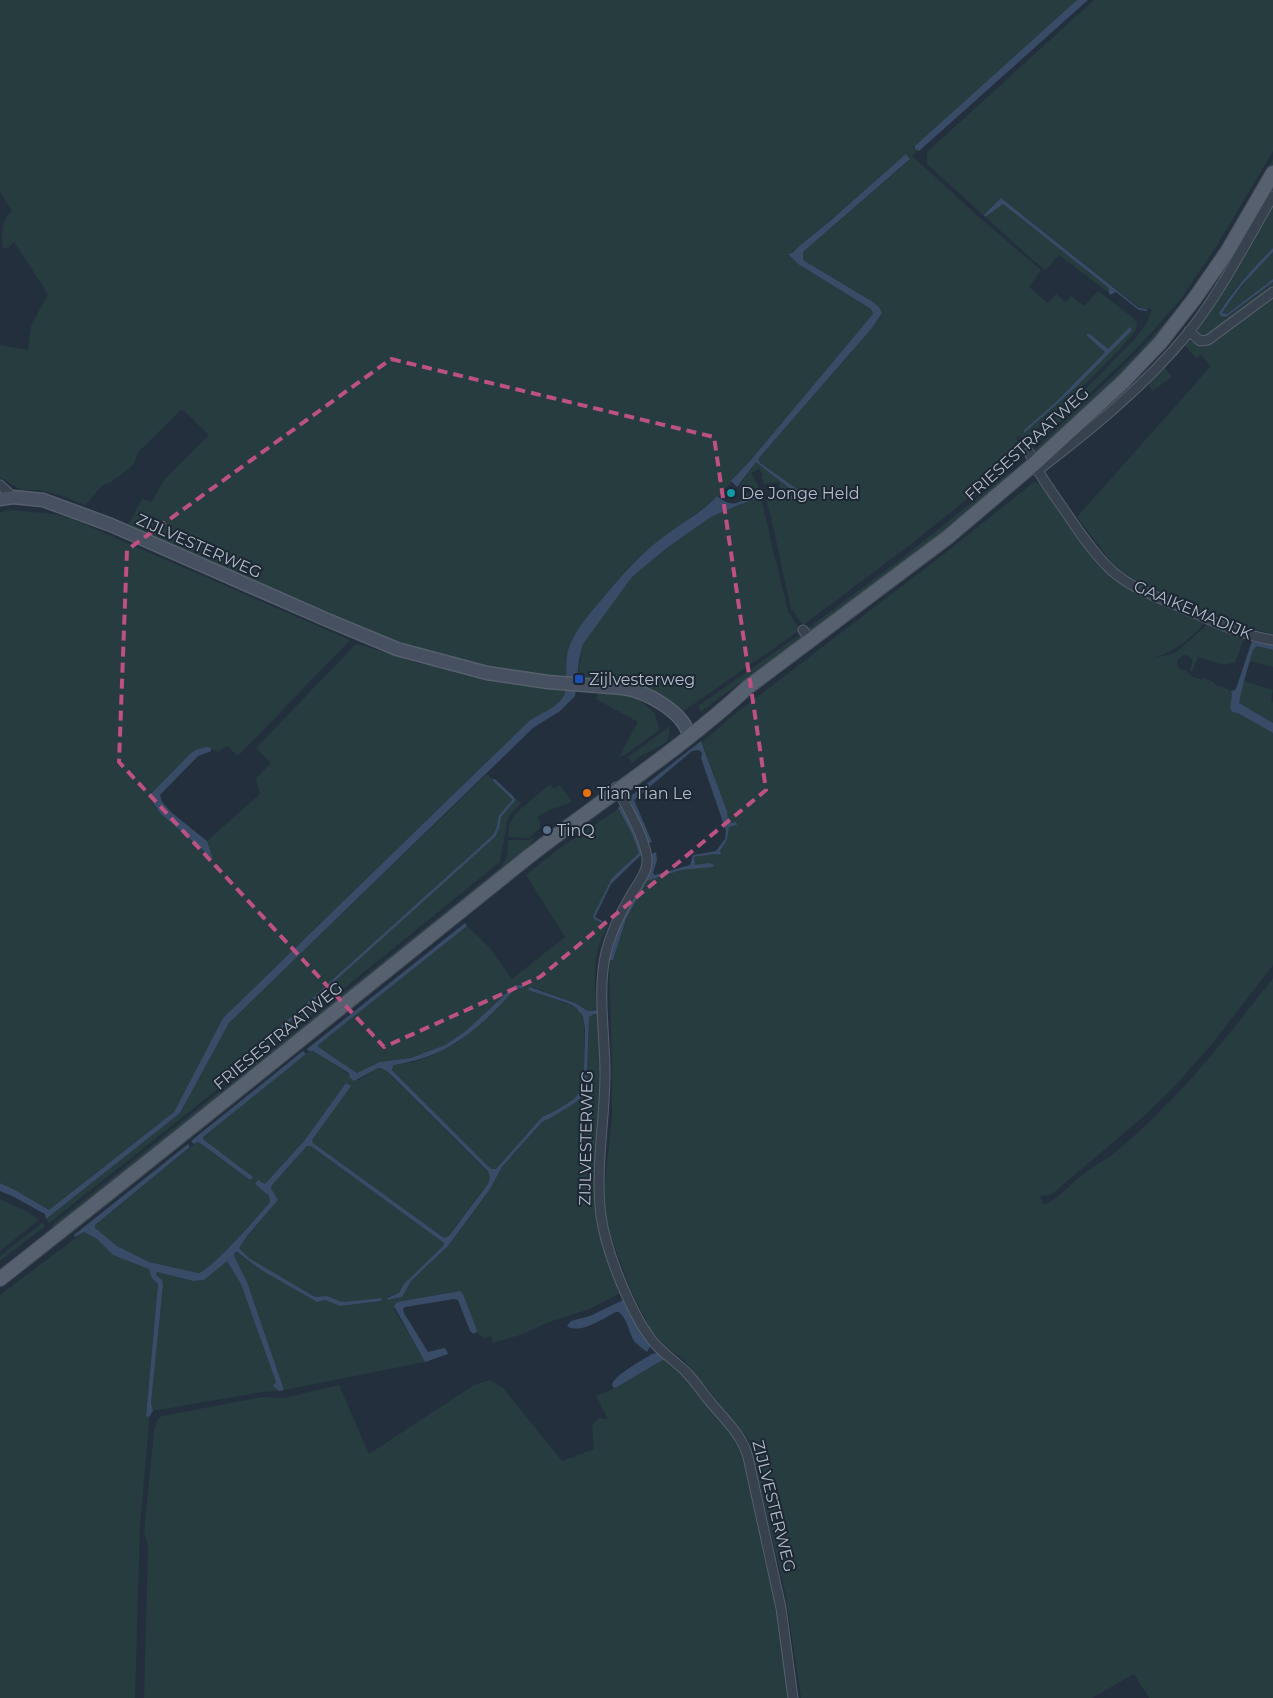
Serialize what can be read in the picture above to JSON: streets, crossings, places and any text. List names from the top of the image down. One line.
{"streets":{"main road":["FRIESESTRAATWEG","ZIJLVESTERWEG"],"street":["GAAIKEMADIJK"]},"crossings":[["FRIESESTRAATWEG","ZIJLVESTERWEG"],["FRIESESTRAATWEG","GAAIKEMADIJK"]],"places":{"other":["De Jonge Held","Tian Tian Le","TinQ"],"transit":["Zijlvesterweg"]}}
